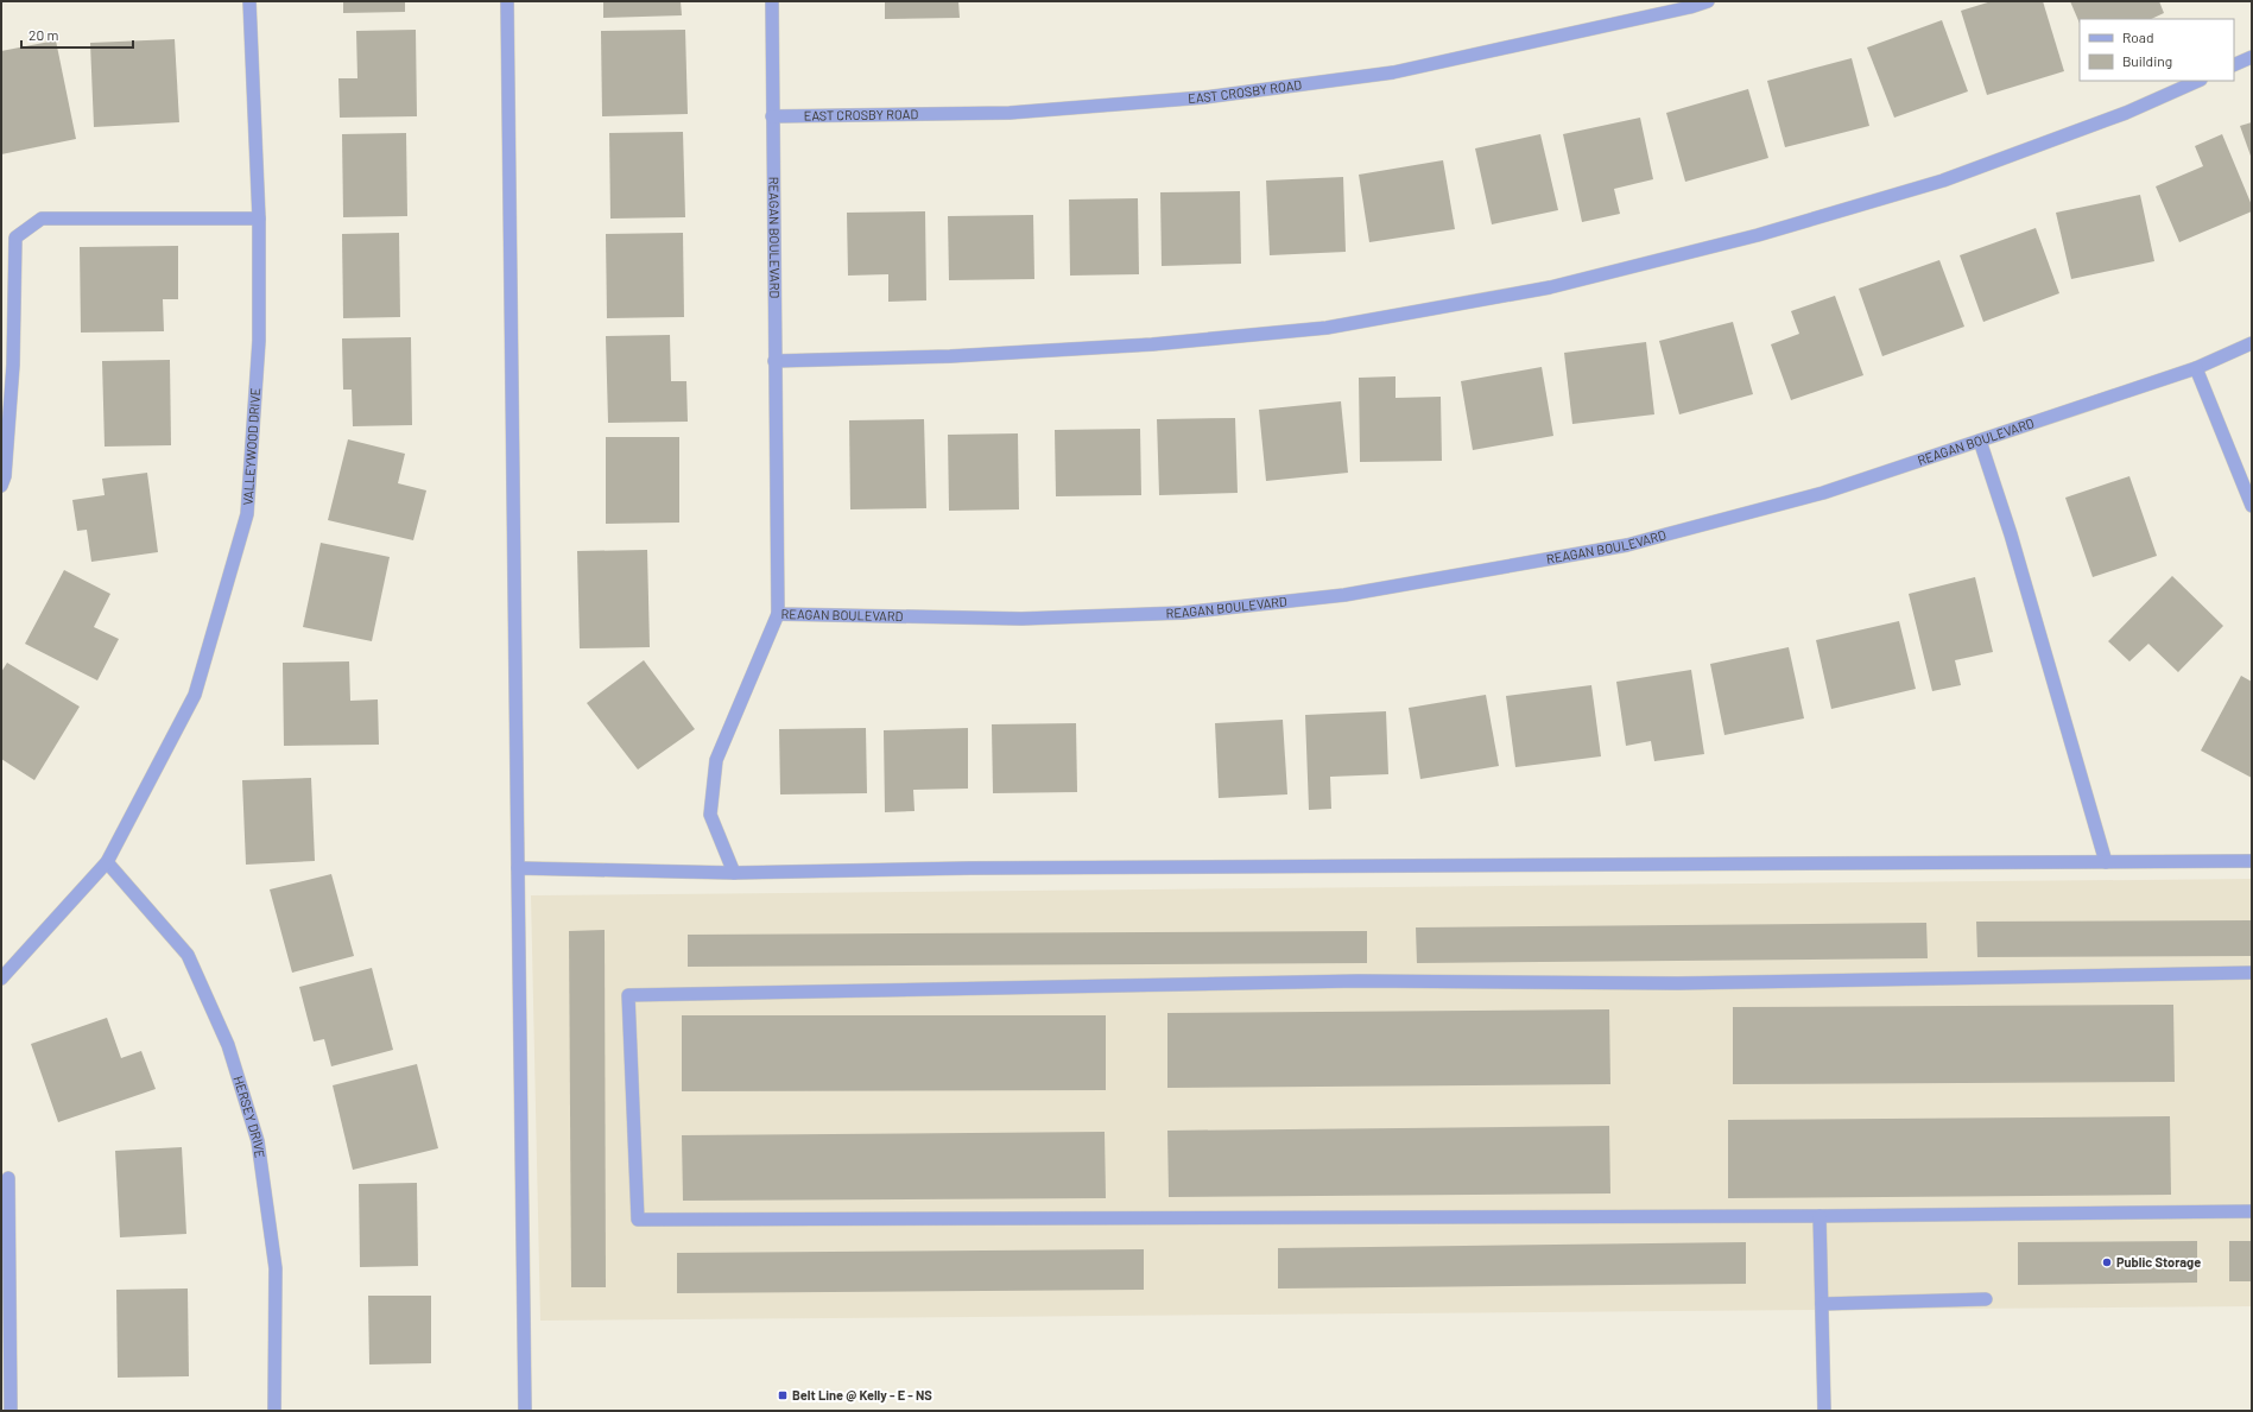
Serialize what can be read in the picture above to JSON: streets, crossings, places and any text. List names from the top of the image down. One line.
{"streets":{"street":["EAST CROSBY ROAD","REAGAN BOULEVARD","VALLEYWOOD DRIVE","HERSEY DRIVE"]},"crossings":[["EAST CROSBY ROAD","REAGAN BOULEVARD"],["VALLEYWOOD DRIVE","HERSEY DRIVE"]],"places":{"other":["Public Storage"],"transit":["Belt Line @ Kelly - E - NS"]},"legend":["Road","Building"],"scale_bar":"20 m"}
